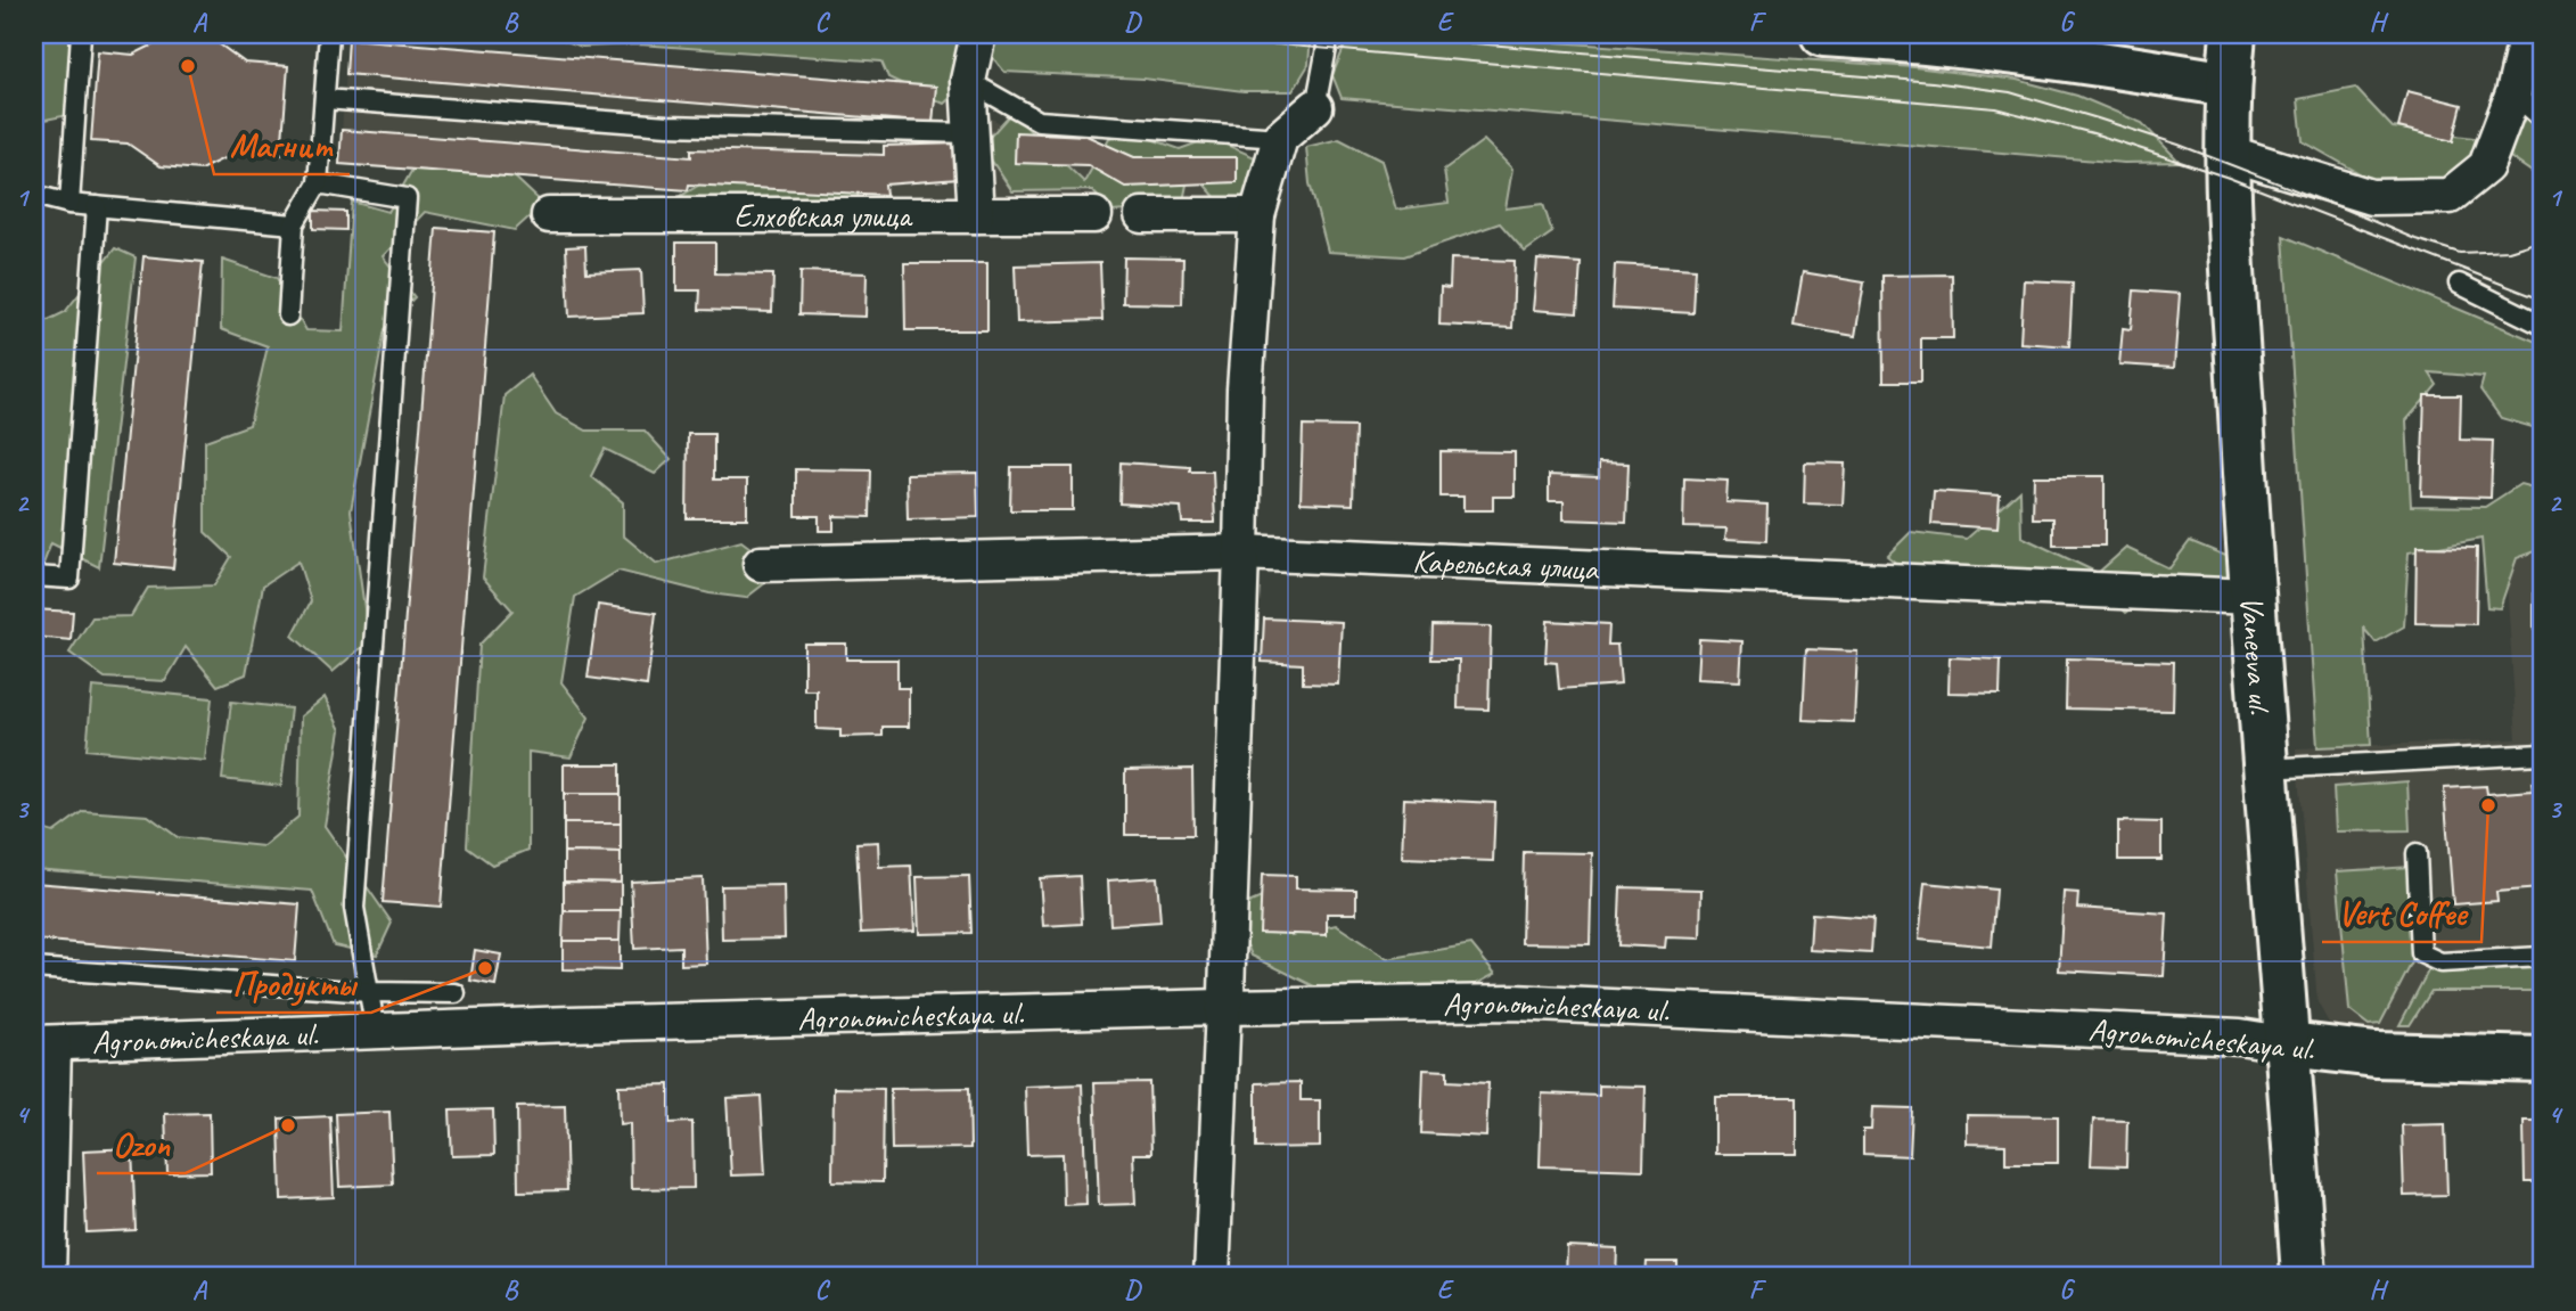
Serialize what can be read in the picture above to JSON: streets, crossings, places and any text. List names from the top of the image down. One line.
{"streets":{"main road":["Vaneeva ul.","Agronomicheskaya ul."],"street":["Елховская улица","Карельская улица"]},"crossings":[["Карельская улица","Vaneeva ul."],["Vaneeva ul.","Agronomicheskaya ul."]],"places":["Магнит","Vert Coffee","Продукты","Ozon"],"grid":{"columns":["A","B","C","D","E","F","G","H"],"rows":["1","2","3","4"]}}
